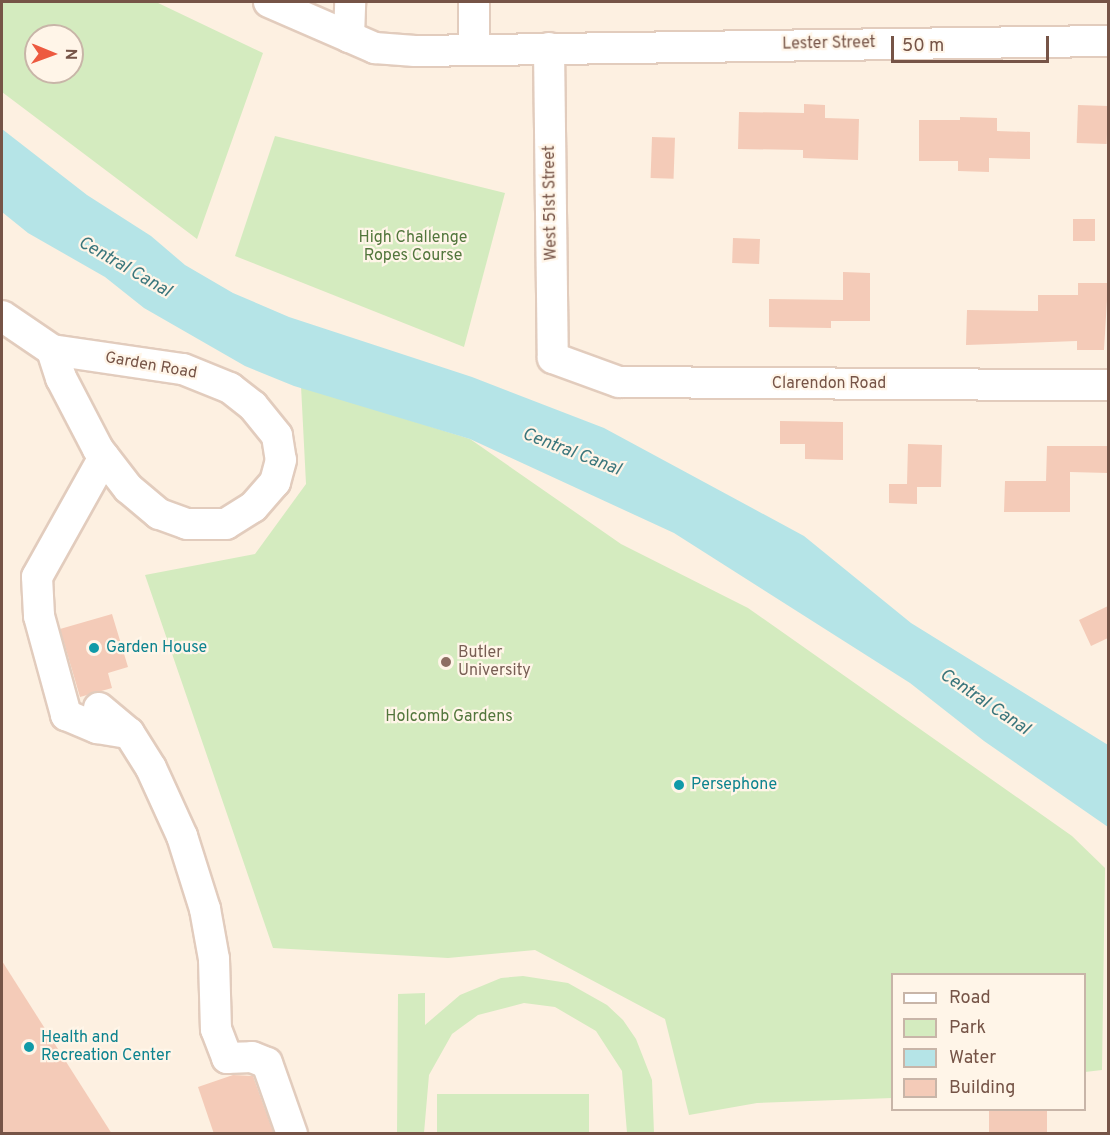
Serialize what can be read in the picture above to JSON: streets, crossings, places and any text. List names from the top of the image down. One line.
{"streets":{"street":["Lester Street","West 51st Street","Garden Road","Clarendon Road"]},"crossings":[["Lester Street","West 51st Street"],["West 51st Street","Clarendon Road"]],"water":["Central Canal"],"parks":["High Challenge Ropes Course","Holcomb Gardens"],"places":["Garden House","Butler University","Persephone","Health and Recreation Center"],"legend":["Road","Park","Water","Building"],"scale_bar":"50 m","north":"right"}
